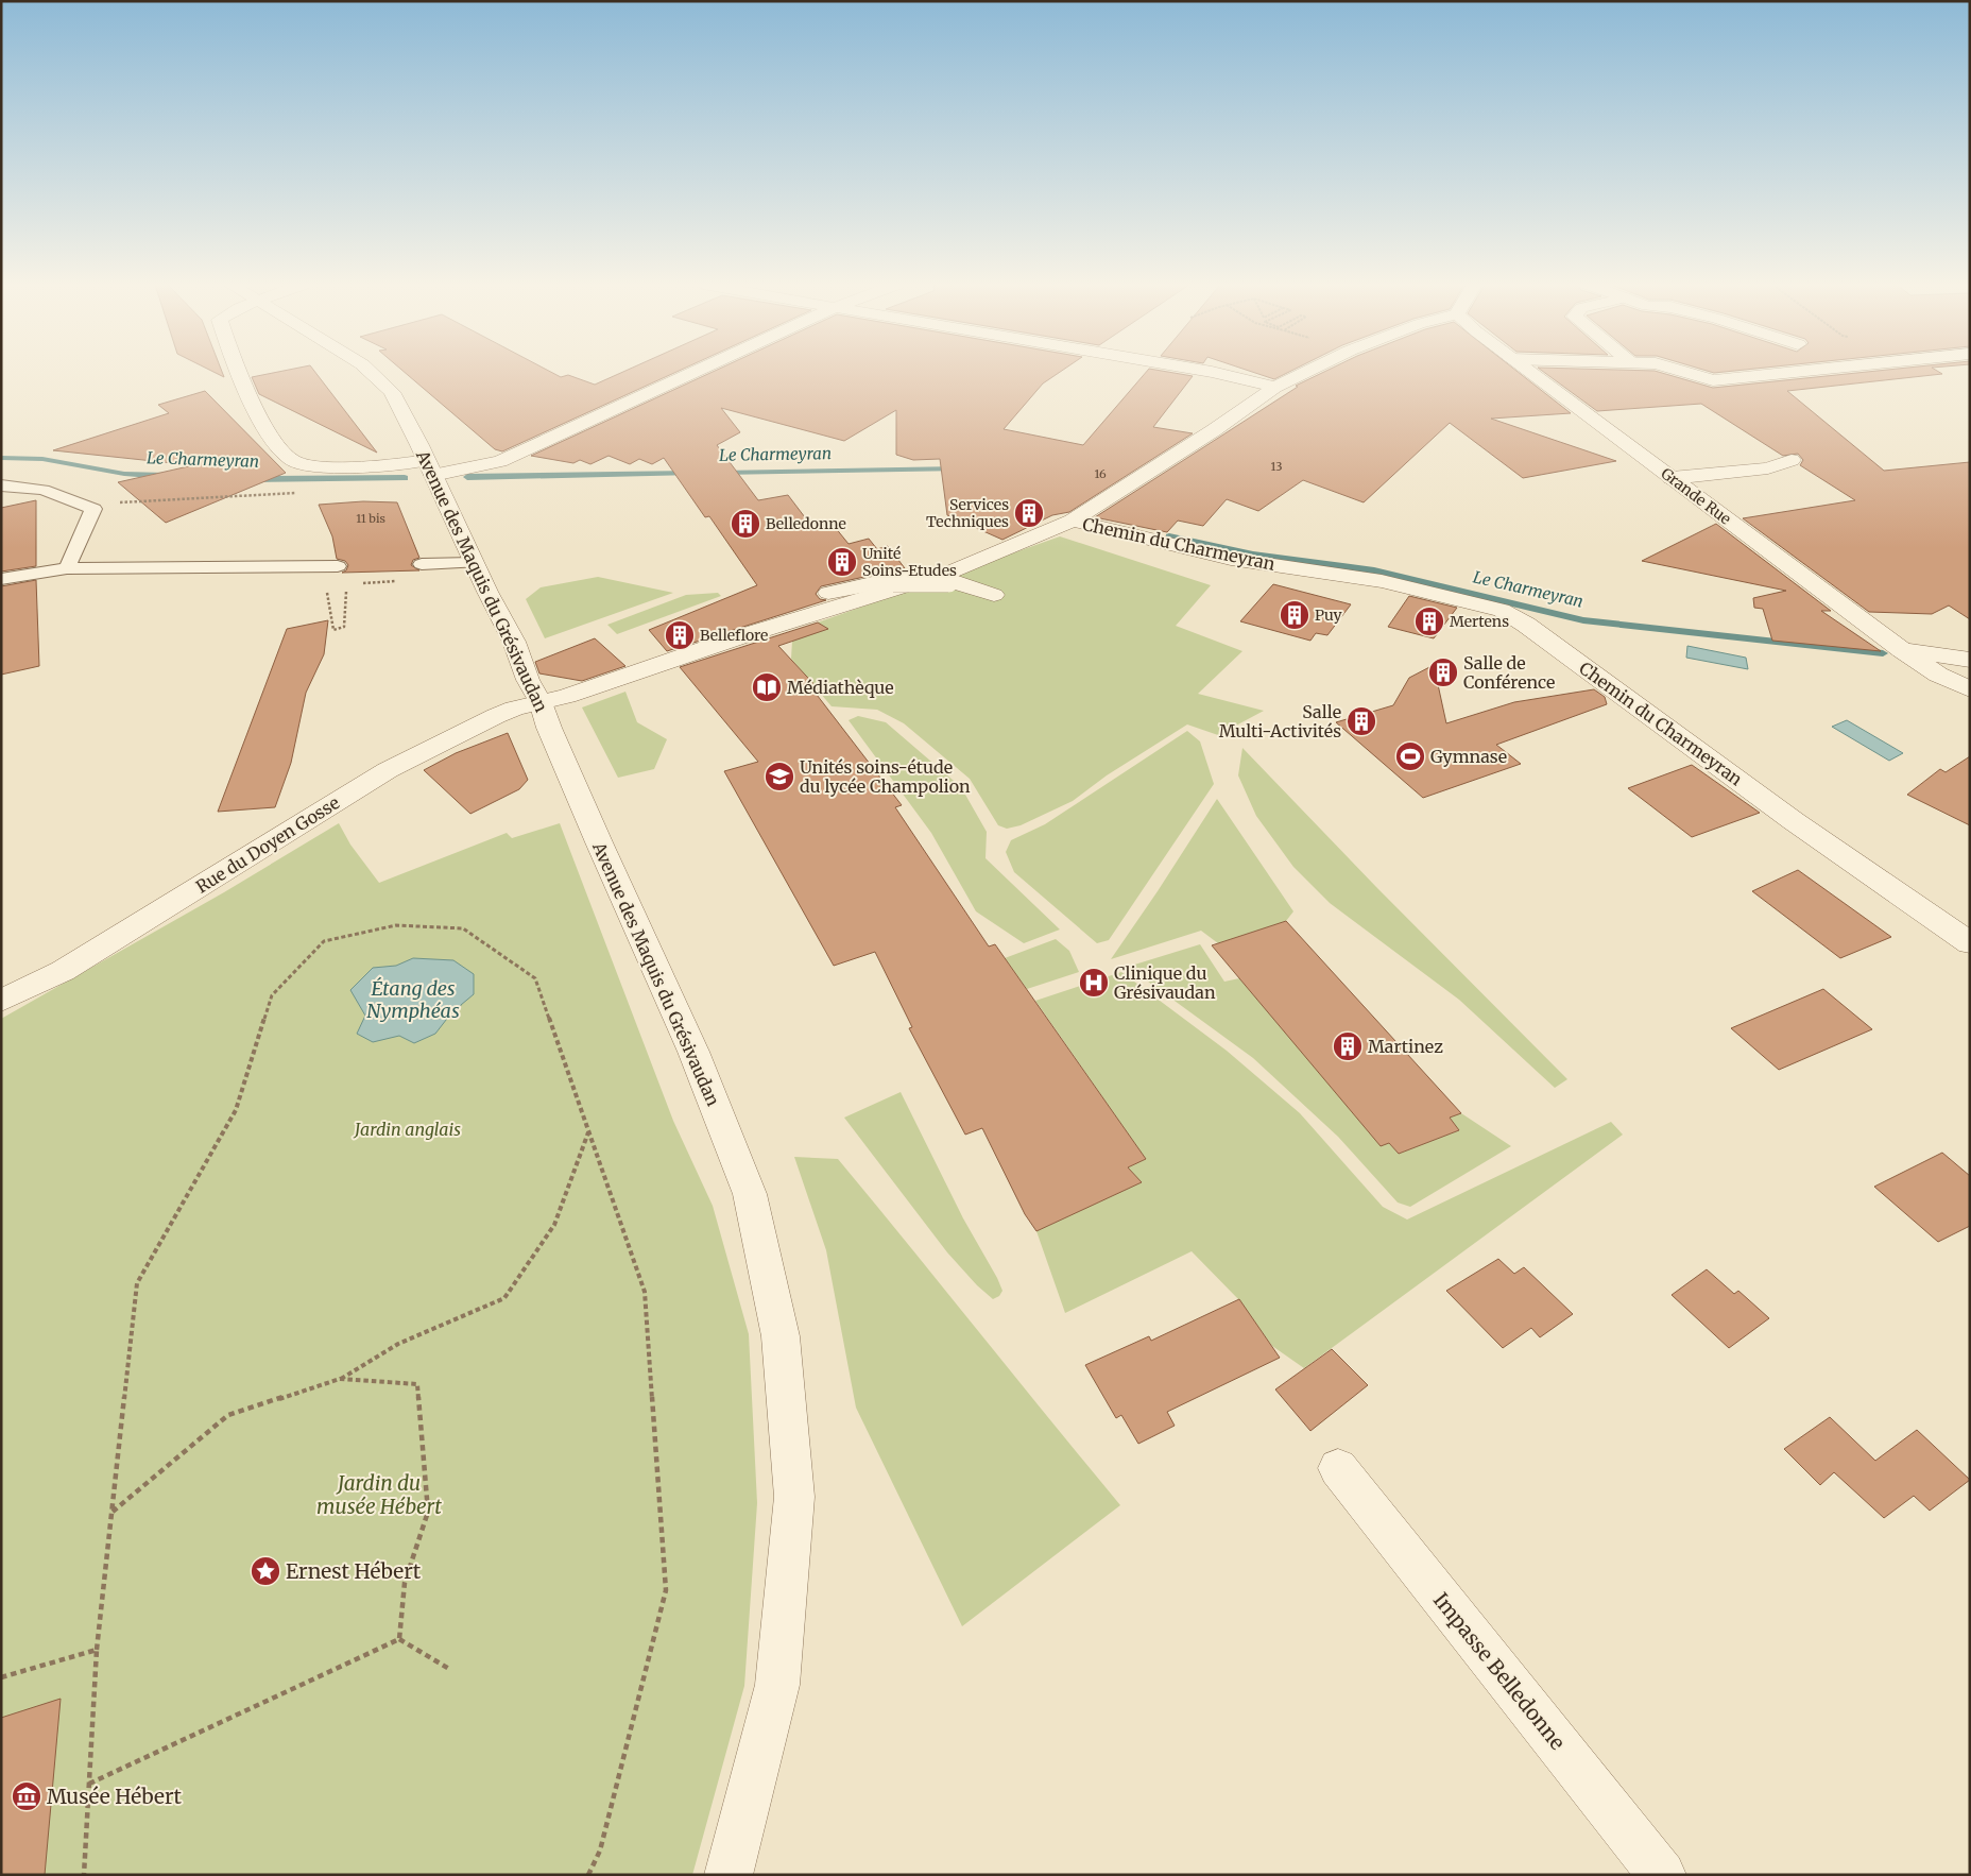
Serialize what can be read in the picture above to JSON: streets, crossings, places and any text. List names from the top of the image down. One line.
{"streets":{"street":["Grande Rue","Chemin du Charmeyran","Avenue des Maquis du Grésivaudan","Rue du Doyen Gosse","Impasse Belledonne"]},"crossings":[["Chemin du Charmeyran","Rue du Doyen Gosse"],["Avenue des Maquis du Grésivaudan","Rue du Doyen Gosse"]],"water":["Le Charmeyran","Étang des Nymphéas"],"parks":["Jardin anglais","Jardin du musée Hébert"],"places":{"building":["Services Techniques","Belledonne","Unité Soins-Etudes","Puy","Mertens","Belleflore","Salle de Conférence","Salle Multi-Activités","Martinez"],"library":["Médiathèque"],"sports":["Gymnase"],"school or university":["Unités soins-étude du lycée Champolion"],"hospital":["Clinique du Grésivaudan"],"place":["Ernest Hébert"],"museum":["Musée Hébert"]},"house_numbers":["13","16","11 bis"]}
